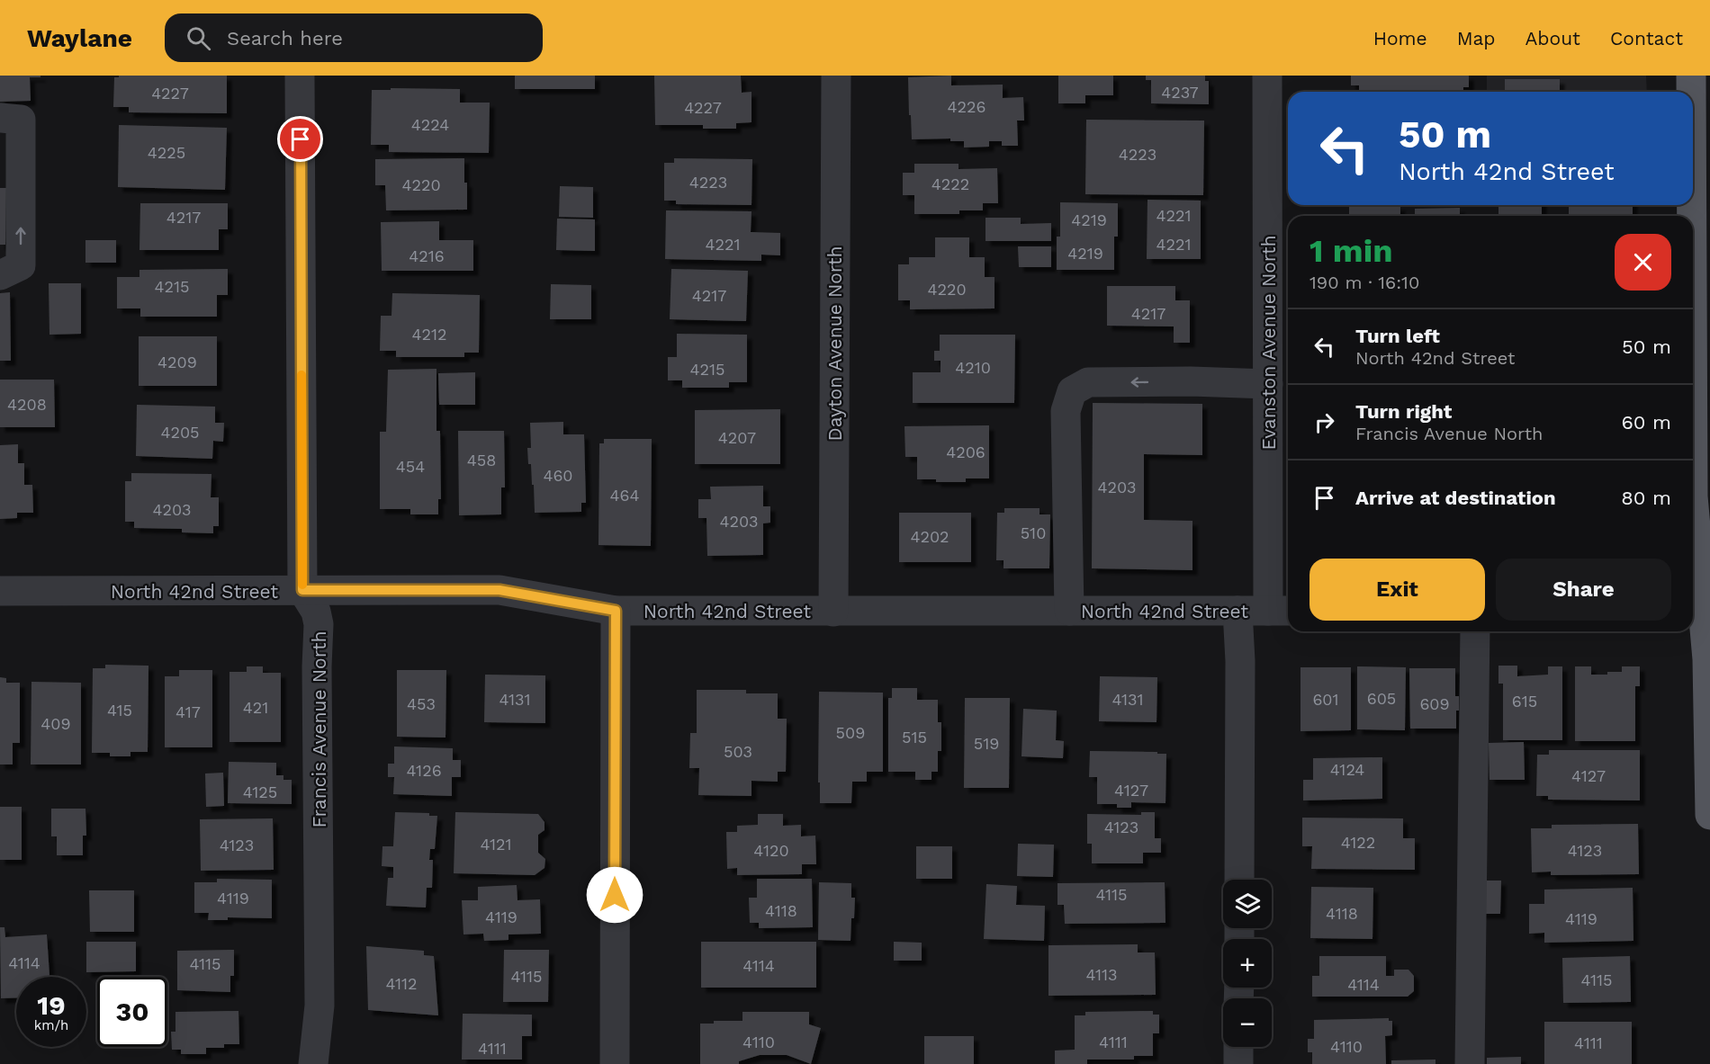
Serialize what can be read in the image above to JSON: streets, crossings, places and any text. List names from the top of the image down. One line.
{"streets":{"street":["Evanston Avenue North","Dayton Avenue North","North 42nd Street","Francis Avenue North"]},"crossings":[["Evanston Avenue North","North 42nd Street"],["Dayton Avenue North","North 42nd Street"],["North 42nd Street","Francis Avenue North"]],"house_numbers":["4237","4227","4226","4227","4224","4225","4223","4223","4222","4220","4221","4217","4219","4221","4221","4219","4216","4215","4220","4217","4217","4212","4209","4210","4215","4208","4205","4207","4206","458","454","460","4203","464","4203","4203","510","4202","605","4131","4131","601","615","453","609","421","415","417","409","509","515","519","503","4124","4126","4127","4127","4125","4123","4122","4121","4123","4120","4123","4115","4119","4118","4118","4119","4119","4114","4115","4114","4113","4115","4115","4112","4114","4110","4111","4111","4110","4111"],"page":{"header":"Waylane","search":"Search here","nav":["Home","Map","About","Contact"],"turn":["50 m","North 42nd Street"],"heading":["1 min","190 m · 16:10"],"list":[{"name":"Turn left","note":"North 42nd Street","value":"50 m"},{"name":"Turn right","note":"Francis Avenue North","value":"60 m"},{"name":"Arrive at destination","value":"80 m"}],"buttons":["Exit","Share"],"map_buttons":["+","−"],"speed":"19 km/h","limit":"30"}}
